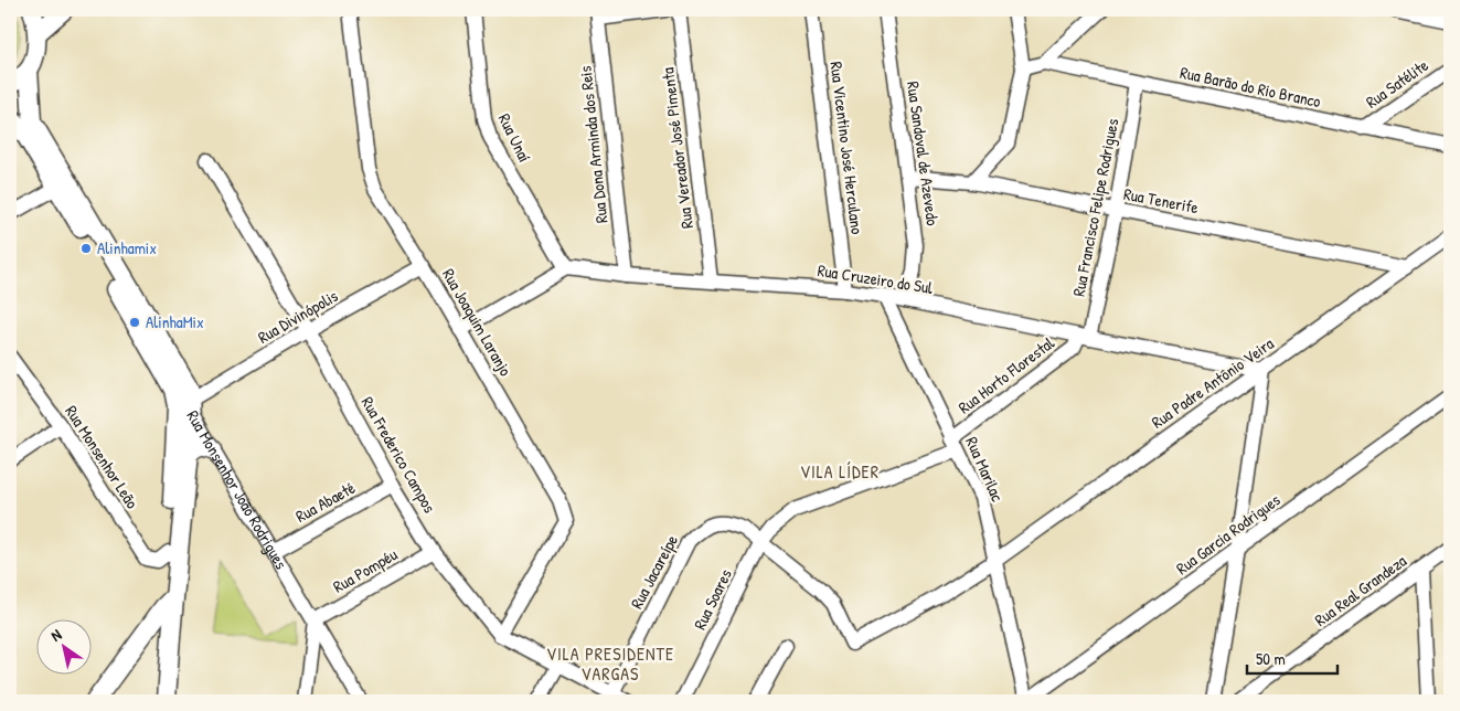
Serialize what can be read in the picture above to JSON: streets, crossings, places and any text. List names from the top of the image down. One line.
{"streets":{"street":["Rua Satélite","Rua Barão do Rio Branco","Rua Unaí","Rua Dona Arminda dos Reis","Rua Vereador José Pimenta","Rua Vicentino José Herculano","Rua Sandoval de Azevedo","Rua Tenerife","Rua Francisco Felipe Rodrigues","Rua Cruzeiro do Sul","Rua Divinópolis","Rua Joaquim Laranjo","Rua Horto Florestal","Rua Padre Antônio Veira","Rua Frederico Campos","Rua Monsenhor Leão","Rua Marilac","Rua Monsenhor João Rodrigues","Rua Abaeté","Rua Garcia Rodrigues","Rua Pompéu","Rua Jacareípe","Rua Real Grandeza","Rua Soares"]},"crossings":[["Rua Satélite","Rua Barão do Rio Branco"],["Rua Barão do Rio Branco","Rua Francisco Felipe Rodrigues"],["Rua Unaí","Rua Cruzeiro do Sul"],["Rua Dona Arminda dos Reis","Rua Cruzeiro do Sul"],["Rua Vereador José Pimenta","Rua Cruzeiro do Sul"],["Rua Vicentino José Herculano","Rua Cruzeiro do Sul"],["Rua Sandoval de Azevedo","Rua Tenerife"],["Rua Sandoval de Azevedo","Rua Cruzeiro do Sul"],["Rua Tenerife","Rua Francisco Felipe Rodrigues"],["Rua Tenerife","Rua Padre Antônio Veira"],["Rua Francisco Felipe Rodrigues","Rua Cruzeiro do Sul"],["Rua Francisco Felipe Rodrigues","Rua Horto Florestal"],["Rua Cruzeiro do Sul","Rua Horto Florestal"],["Rua Cruzeiro do Sul","Rua Padre Antônio Veira"],["Rua Cruzeiro do Sul","Rua Marilac"],["Rua Divinópolis","Rua Joaquim Laranjo"],["Rua Divinópolis","Rua Frederico Campos"],["Rua Divinópolis","Rua Monsenhor João Rodrigues"],["Rua Joaquim Laranjo","Rua Frederico Campos"],["Rua Horto Florestal","Rua Padre Antônio Veira"],["Rua Horto Florestal","Rua Marilac"],["Rua Horto Florestal","Rua Jacareípe"],["Rua Horto Florestal","Rua Soares"],["Rua Padre Antônio Veira","Rua Marilac"],["Rua Padre Antônio Veira","Rua Jacareípe"],["Rua Padre Antônio Veira","Rua Soares"],["Rua Frederico Campos","Rua Abaeté"],["Rua Frederico Campos","Rua Pompéu"],["Rua Frederico Campos","Rua Jacareípe"],["Rua Marilac","Rua Garcia Rodrigues"],["Rua Monsenhor João Rodrigues","Rua Abaeté"],["Rua Monsenhor João Rodrigues","Rua Pompéu"],["Rua Jacareípe","Rua Soares"]],"districts":["VILA LÍDER","VILA PRESIDENTE VARGAS"],"places":["Alinhamix","AlinhaMix"],"scale_bar":"50 m","north":"top left"}
